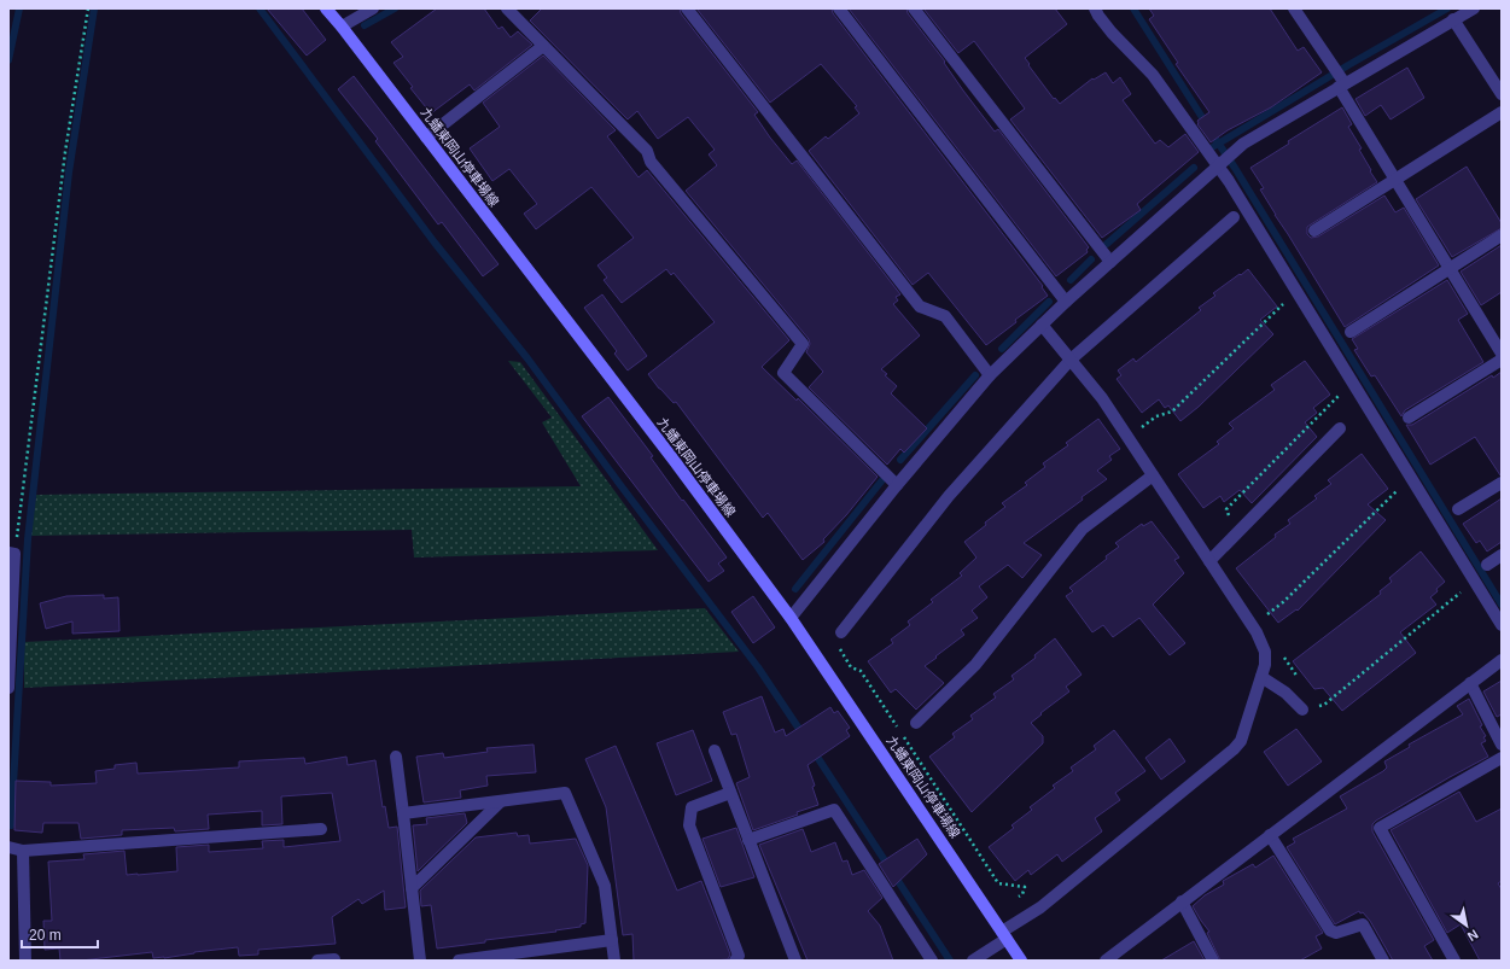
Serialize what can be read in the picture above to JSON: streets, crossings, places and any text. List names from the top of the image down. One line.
{"streets":{"main road":["九蟠東岡山停車場線"]},"scale_bar":"20 m","north":"bottom right"}
